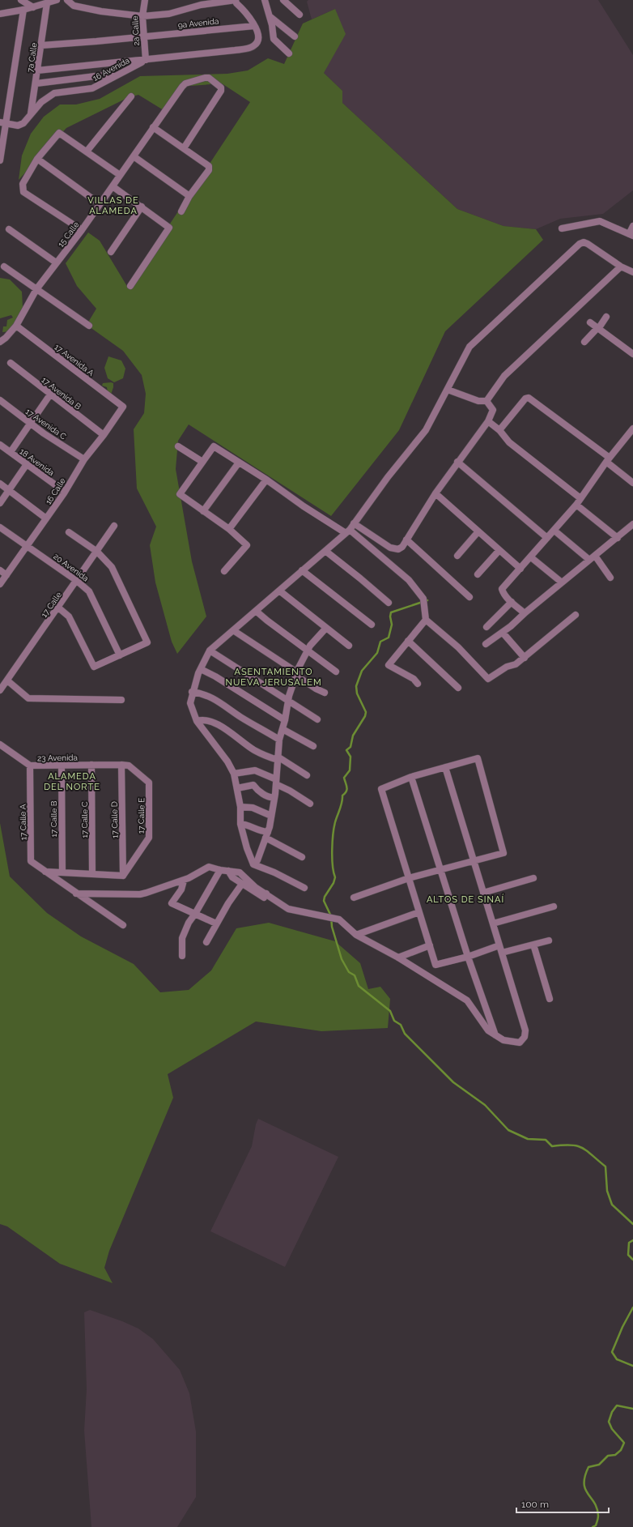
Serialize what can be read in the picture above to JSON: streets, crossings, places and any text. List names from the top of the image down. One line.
{"streets":{"street":["9a Avenida","2a Calle","7a Calle","16 Avenida","15 Calle","17 Avenida A","17 Avenida B","17 Avenida C","18 Avenida","16 Calle","20 Avenida","17 Calle","23 Avenida","17 Calle E","17 Calle B","17 Calle C","17 Calle D","17 Calle A"]},"crossings":[["9a Avenida","2a Calle"],["9a Avenida","7a Calle"],["2a Calle","16 Avenida"],["7a Calle","16 Avenida"],["15 Calle","17 Avenida A"],["17 Avenida A","16 Calle"],["17 Avenida B","16 Calle"],["17 Avenida C","16 Calle"],["18 Avenida","16 Calle"],["16 Calle","20 Avenida"],["20 Avenida","17 Calle"],["23 Avenida","17 Calle E"],["23 Avenida","17 Calle B"],["23 Avenida","17 Calle C"],["23 Avenida","17 Calle D"],["23 Avenida","17 Calle A"],["17 Calle E","17 Calle D"]],"districts":["VILLAS DE ALAMEDA","ASENTAMIENTO NUEVA JERUSALEM","ALAMEDA DEL NORTE","ALTOS DE SINAÍ"],"scale_bar":"100 m"}
